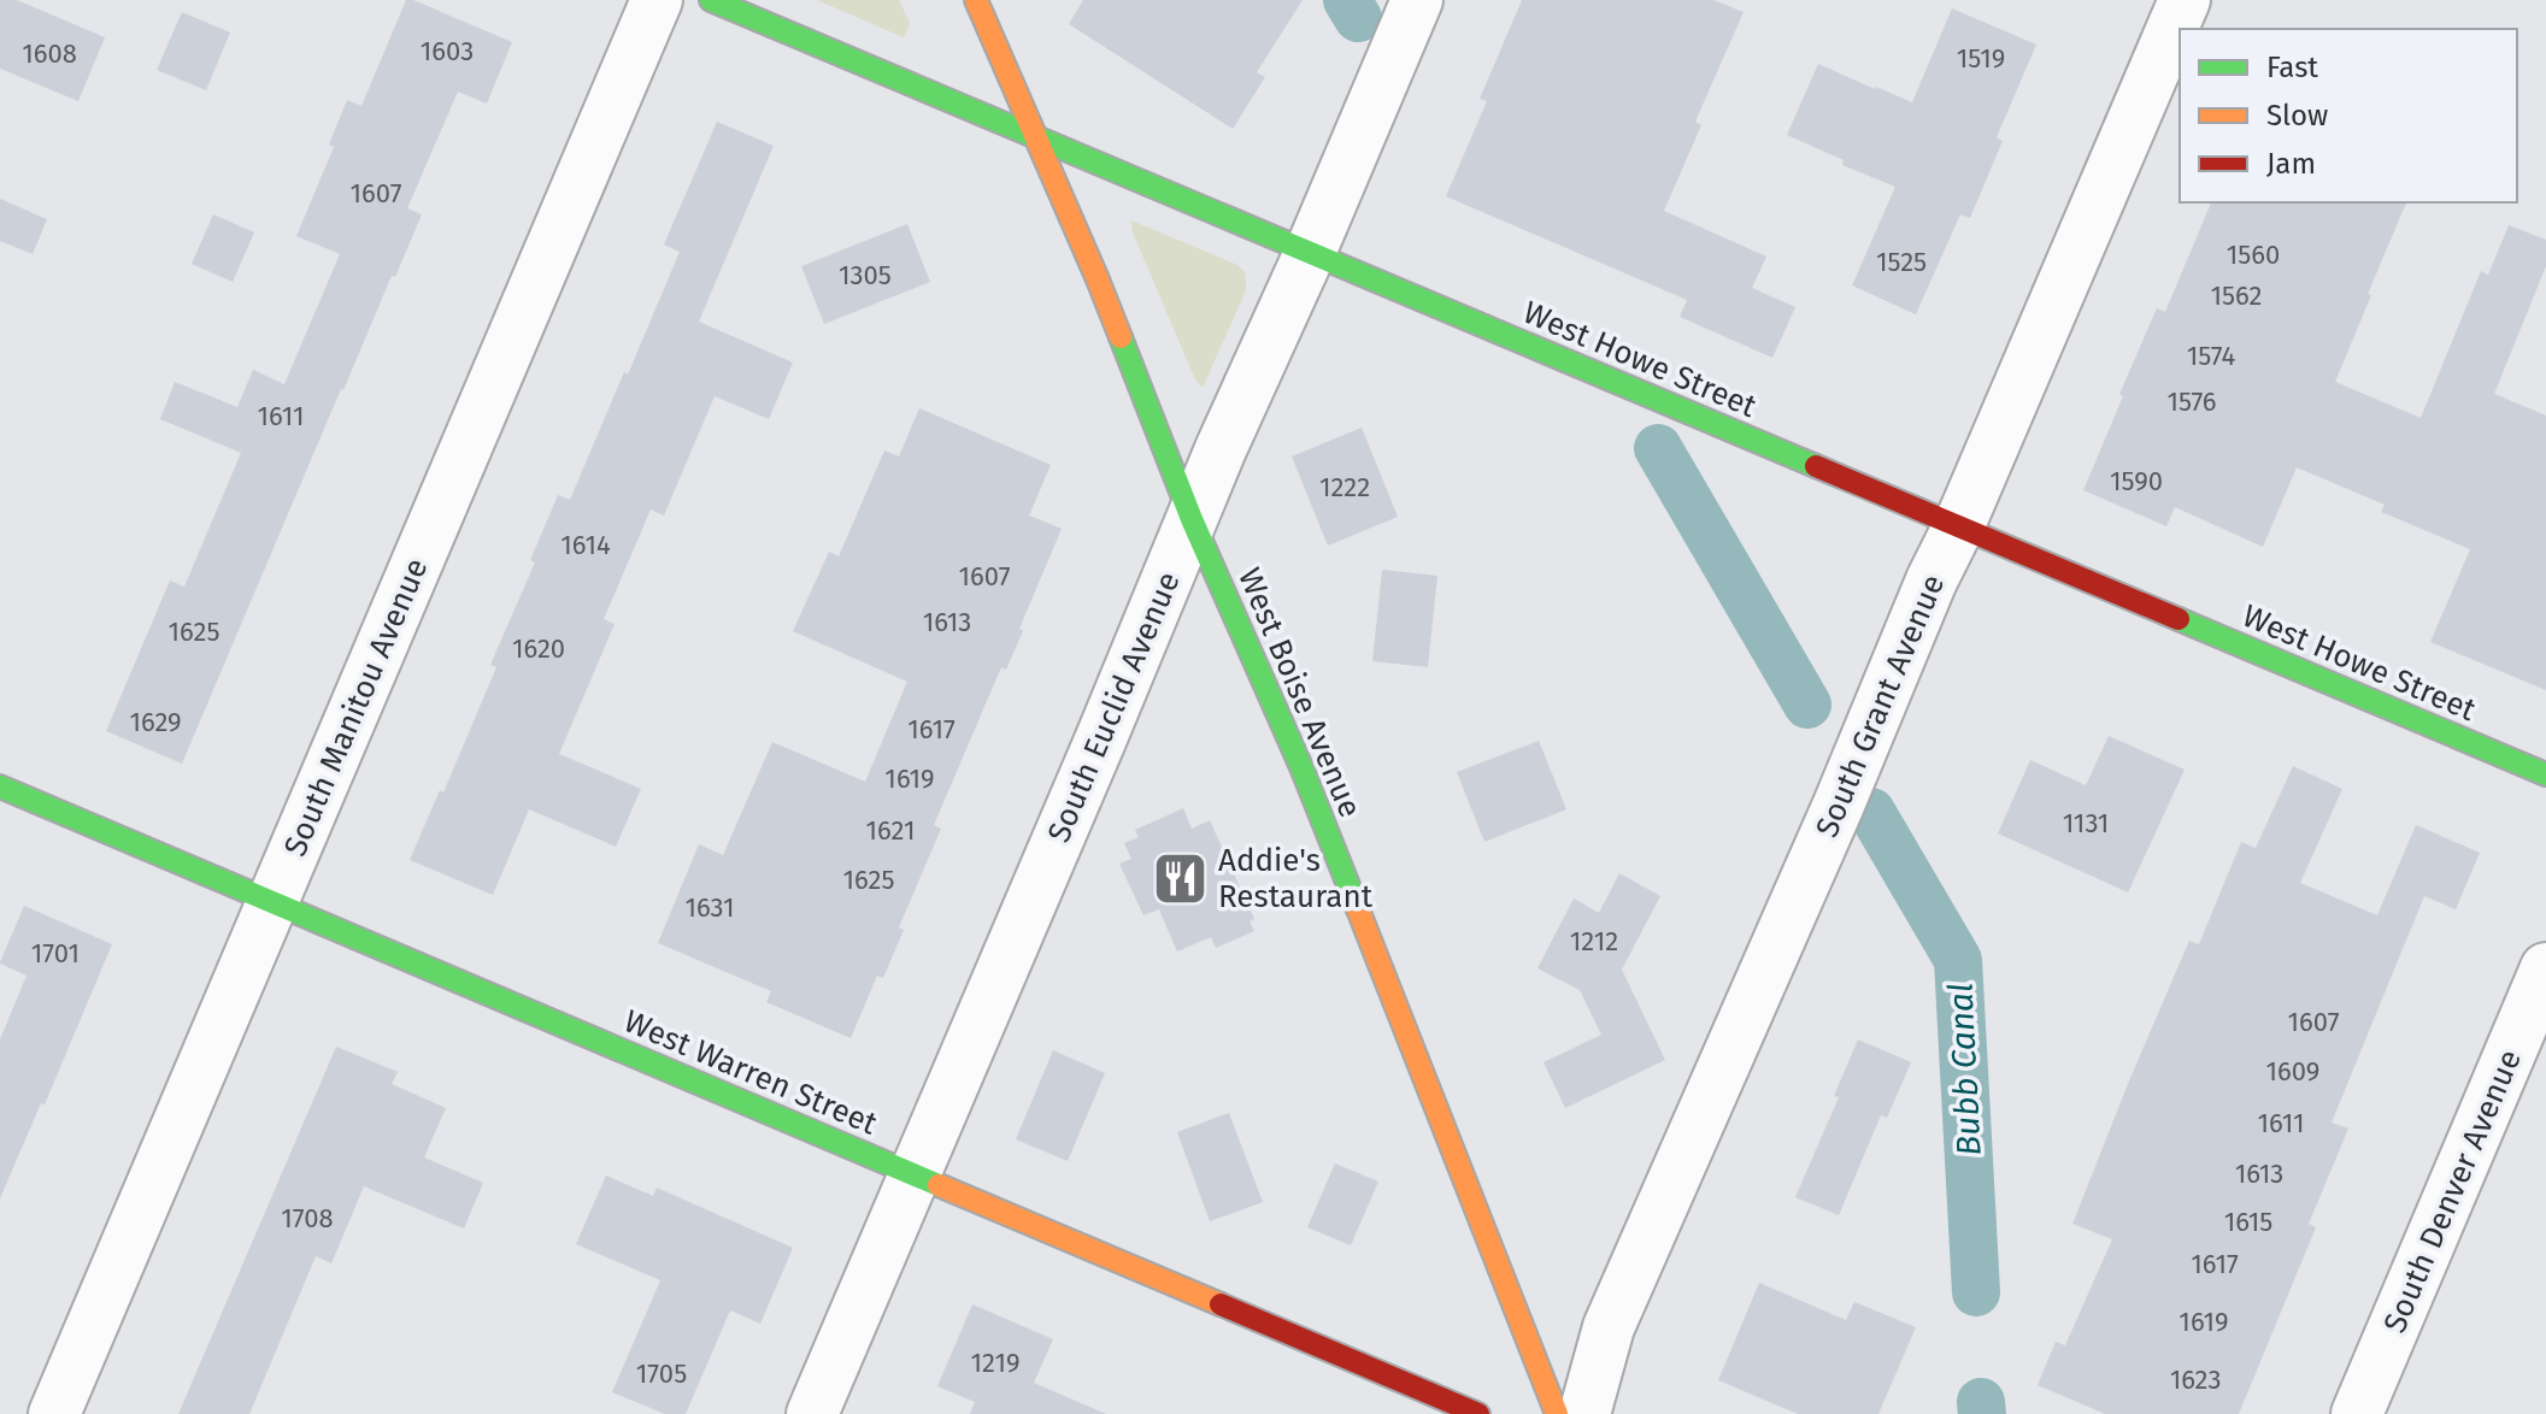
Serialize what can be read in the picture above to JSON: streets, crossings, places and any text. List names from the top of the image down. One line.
{"streets":{"street":["West Howe Street","West Boise Avenue","South Grant Avenue","South Manitou Avenue","South Euclid Avenue","West Warren Street","South Denver Avenue"]},"crossings":[["West Howe Street","West Boise Avenue"],["West Howe Street","South Grant Avenue"],["West Howe Street","South Euclid Avenue"],["West Boise Avenue","South Euclid Avenue"],["South Manitou Avenue","West Warren Street"],["South Euclid Avenue","West Warren Street"]],"water":["Bubb Canal"],"places":{"restaurant":["Addie's Restaurant"]},"house_numbers":["1603","1608","1519","1607","1560","1525","1305","1562","1574","1576","1611","1590","1222","1614","1607","1613","1625","1620","1629","1617","1619","1131","1621","1625","1631","1212","1701","1607","1609","1611","1613","1708","1615","1617","1619","1219","1705","1623"],"legend":["Fast","Slow","Jam"]}
